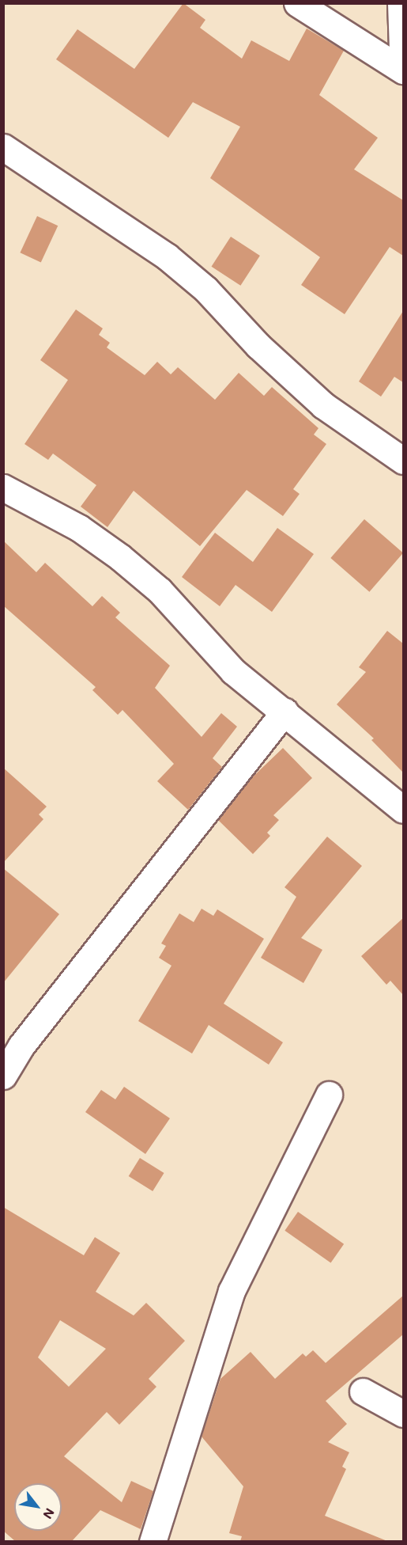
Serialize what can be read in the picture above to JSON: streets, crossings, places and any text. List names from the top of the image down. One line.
{"north":"bottom right"}
